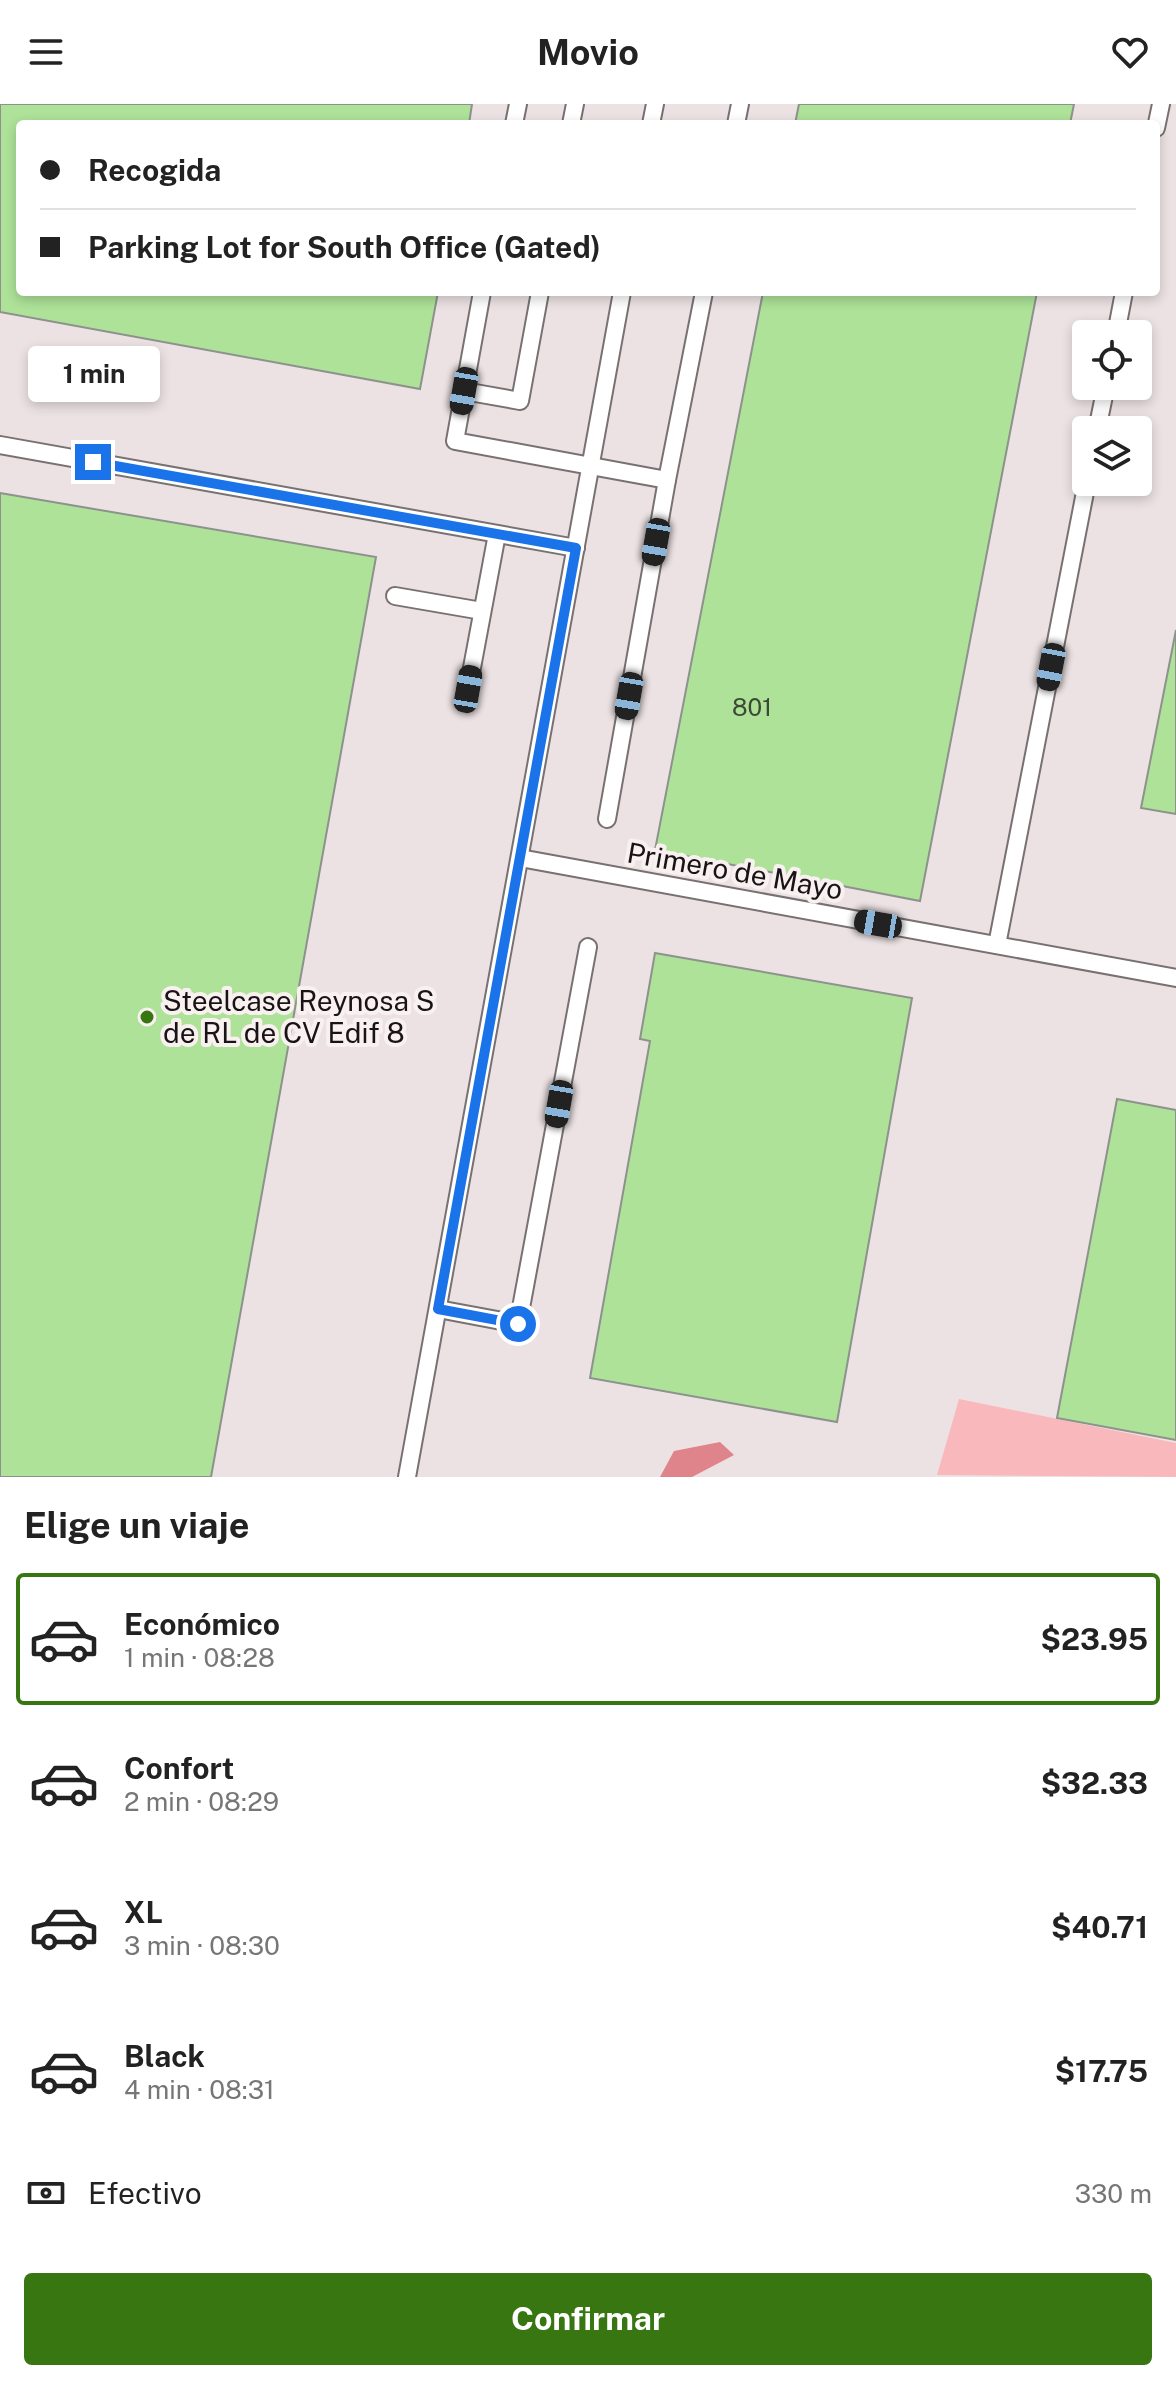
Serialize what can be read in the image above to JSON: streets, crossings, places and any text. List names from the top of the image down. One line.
{"streets":{"lane":["Primero de Mayo"]},"places":["Steelcase Reynosa S de RL de CV Edif 8"],"house_numbers":["801"],"page":{"header":"Movio","banner":["Recogida","Parking Lot for South Office (Gated)"],"bubble":"1 min","heading":"Elige un viaje","list":[{"name":"Económico","note":"1 min · 08:28","value":"$23.95"},{"name":"Confort","note":"2 min · 08:29","value":"$32.33"},{"name":"XL","note":"3 min · 08:30","value":"$40.71"},{"name":"Black","note":"4 min · 08:31","value":"$17.75"}],"pay":["Efectivo","330 m"],"buttons":"Confirmar"}}
